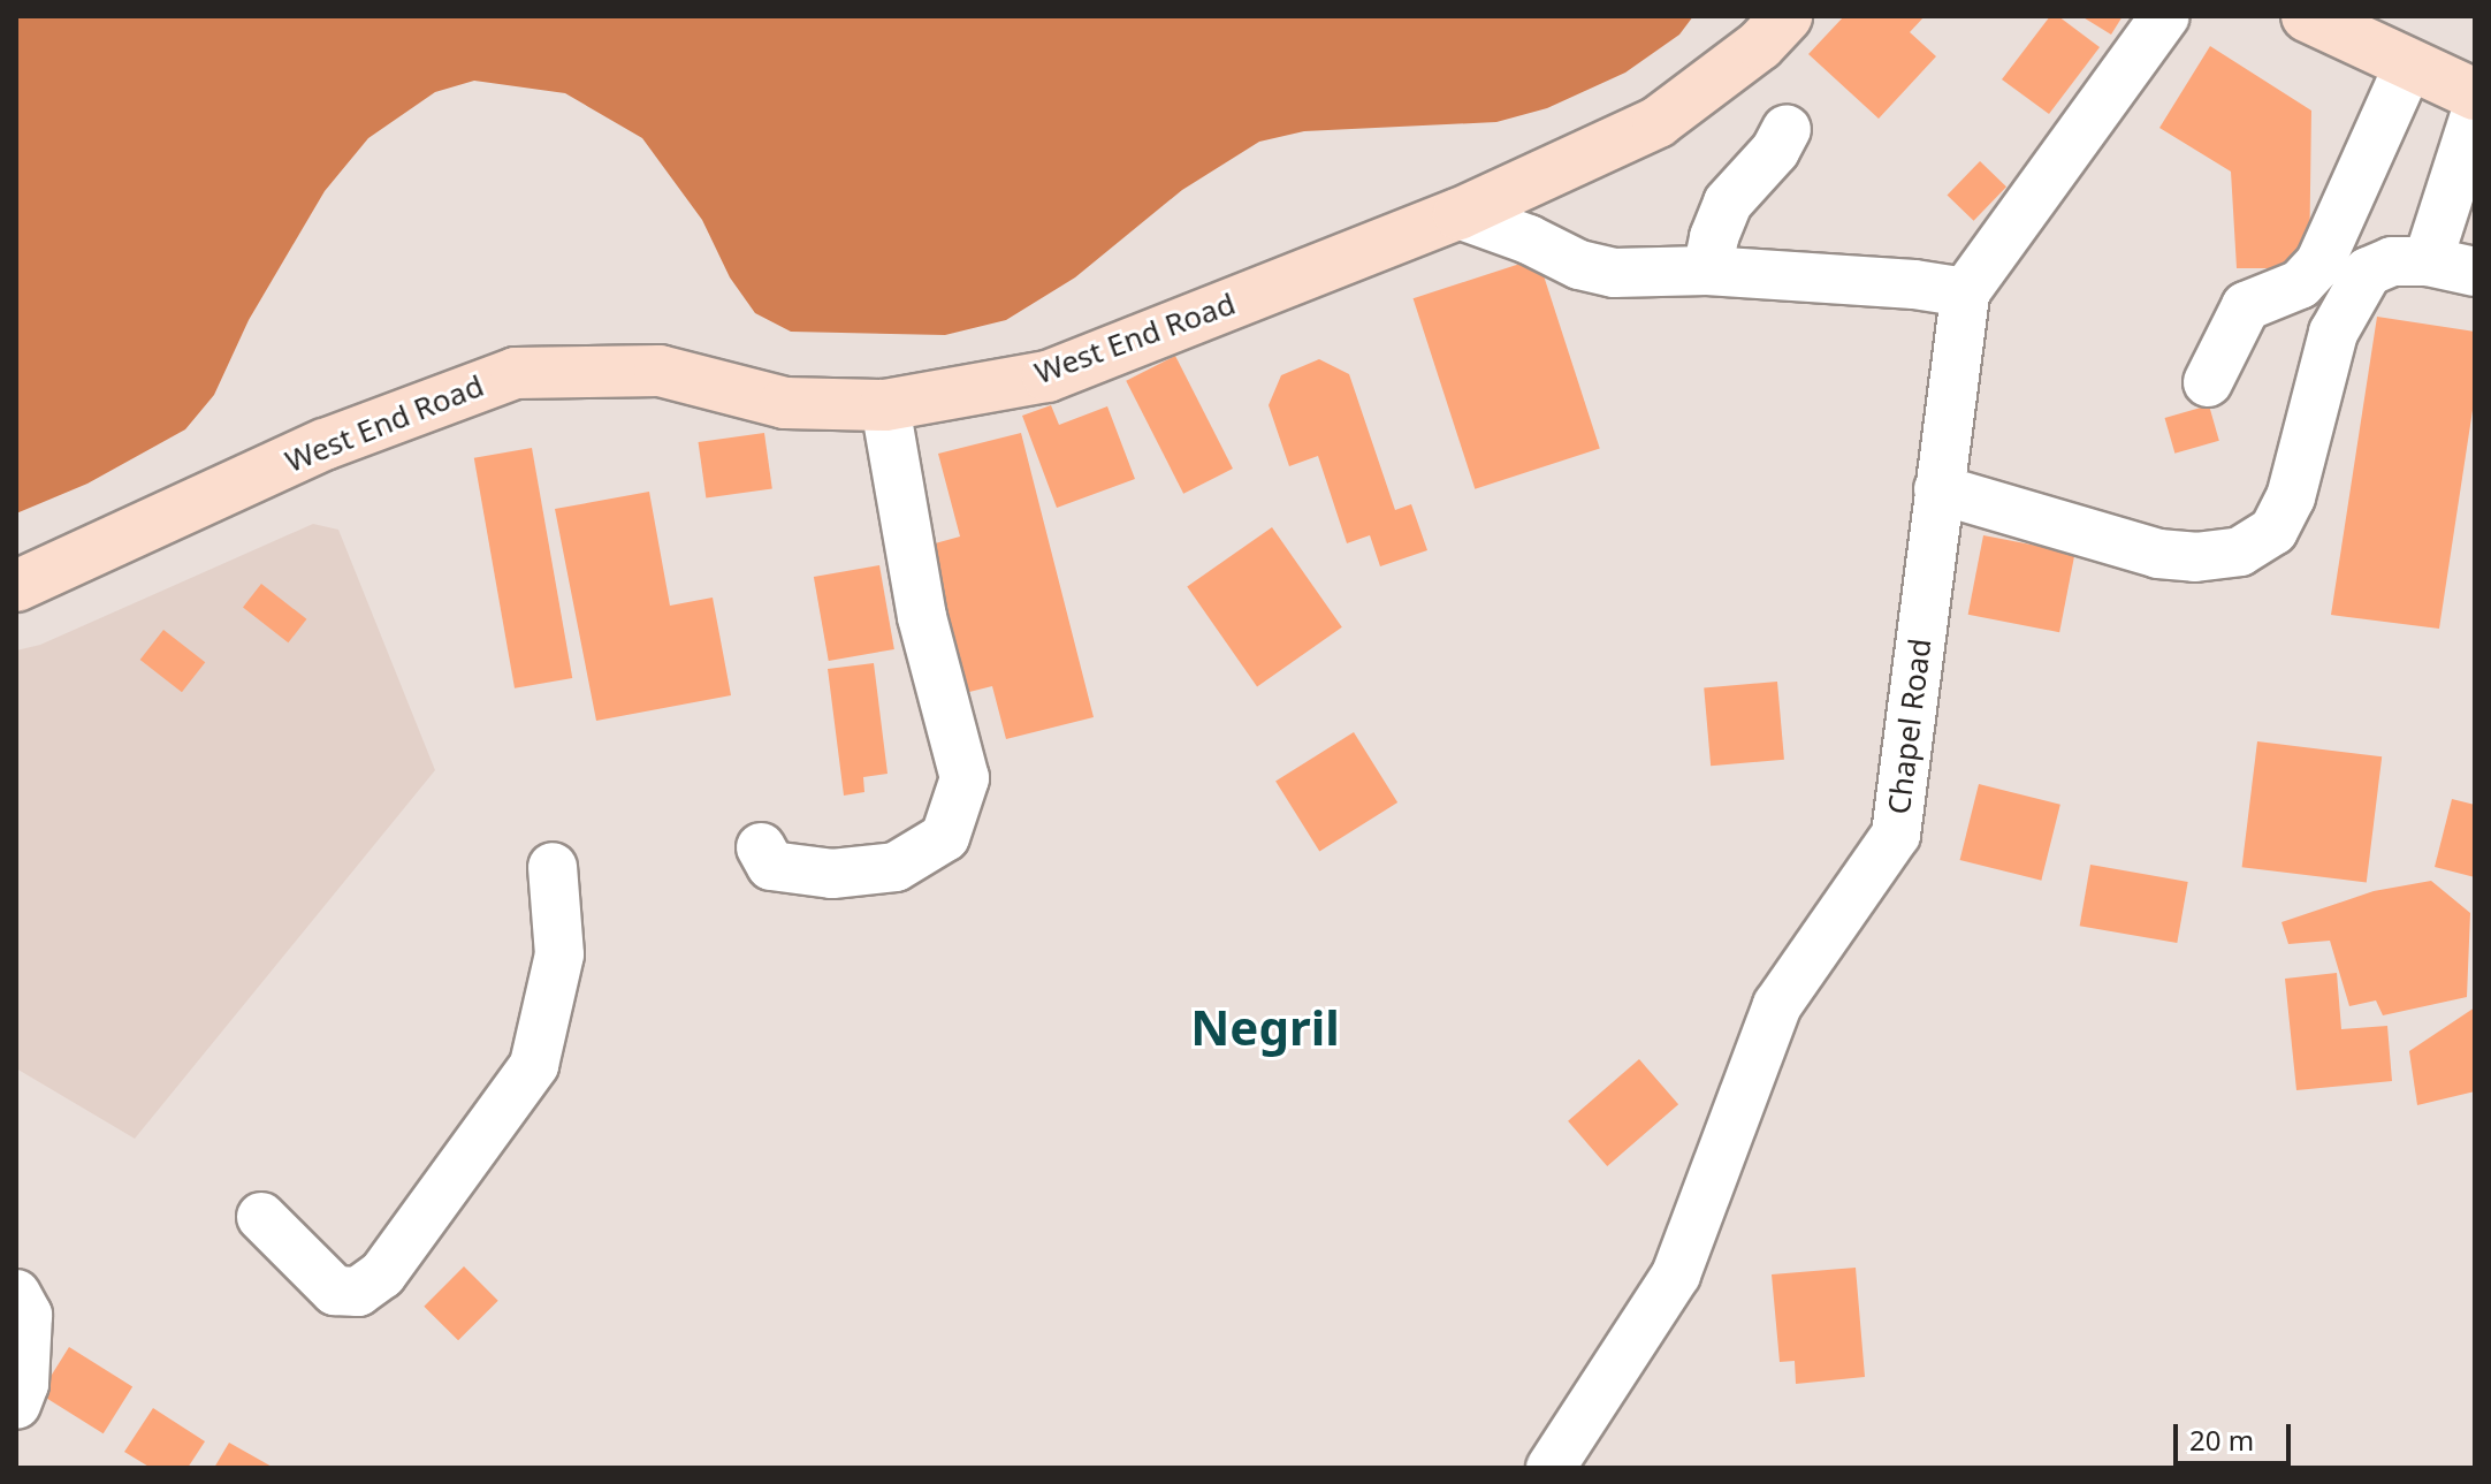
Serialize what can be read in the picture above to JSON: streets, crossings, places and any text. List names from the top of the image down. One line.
{"streets":{"main road":["West End Road"],"street":["Chapel Road"]},"districts":["Negril"],"scale_bar":"20 m"}
